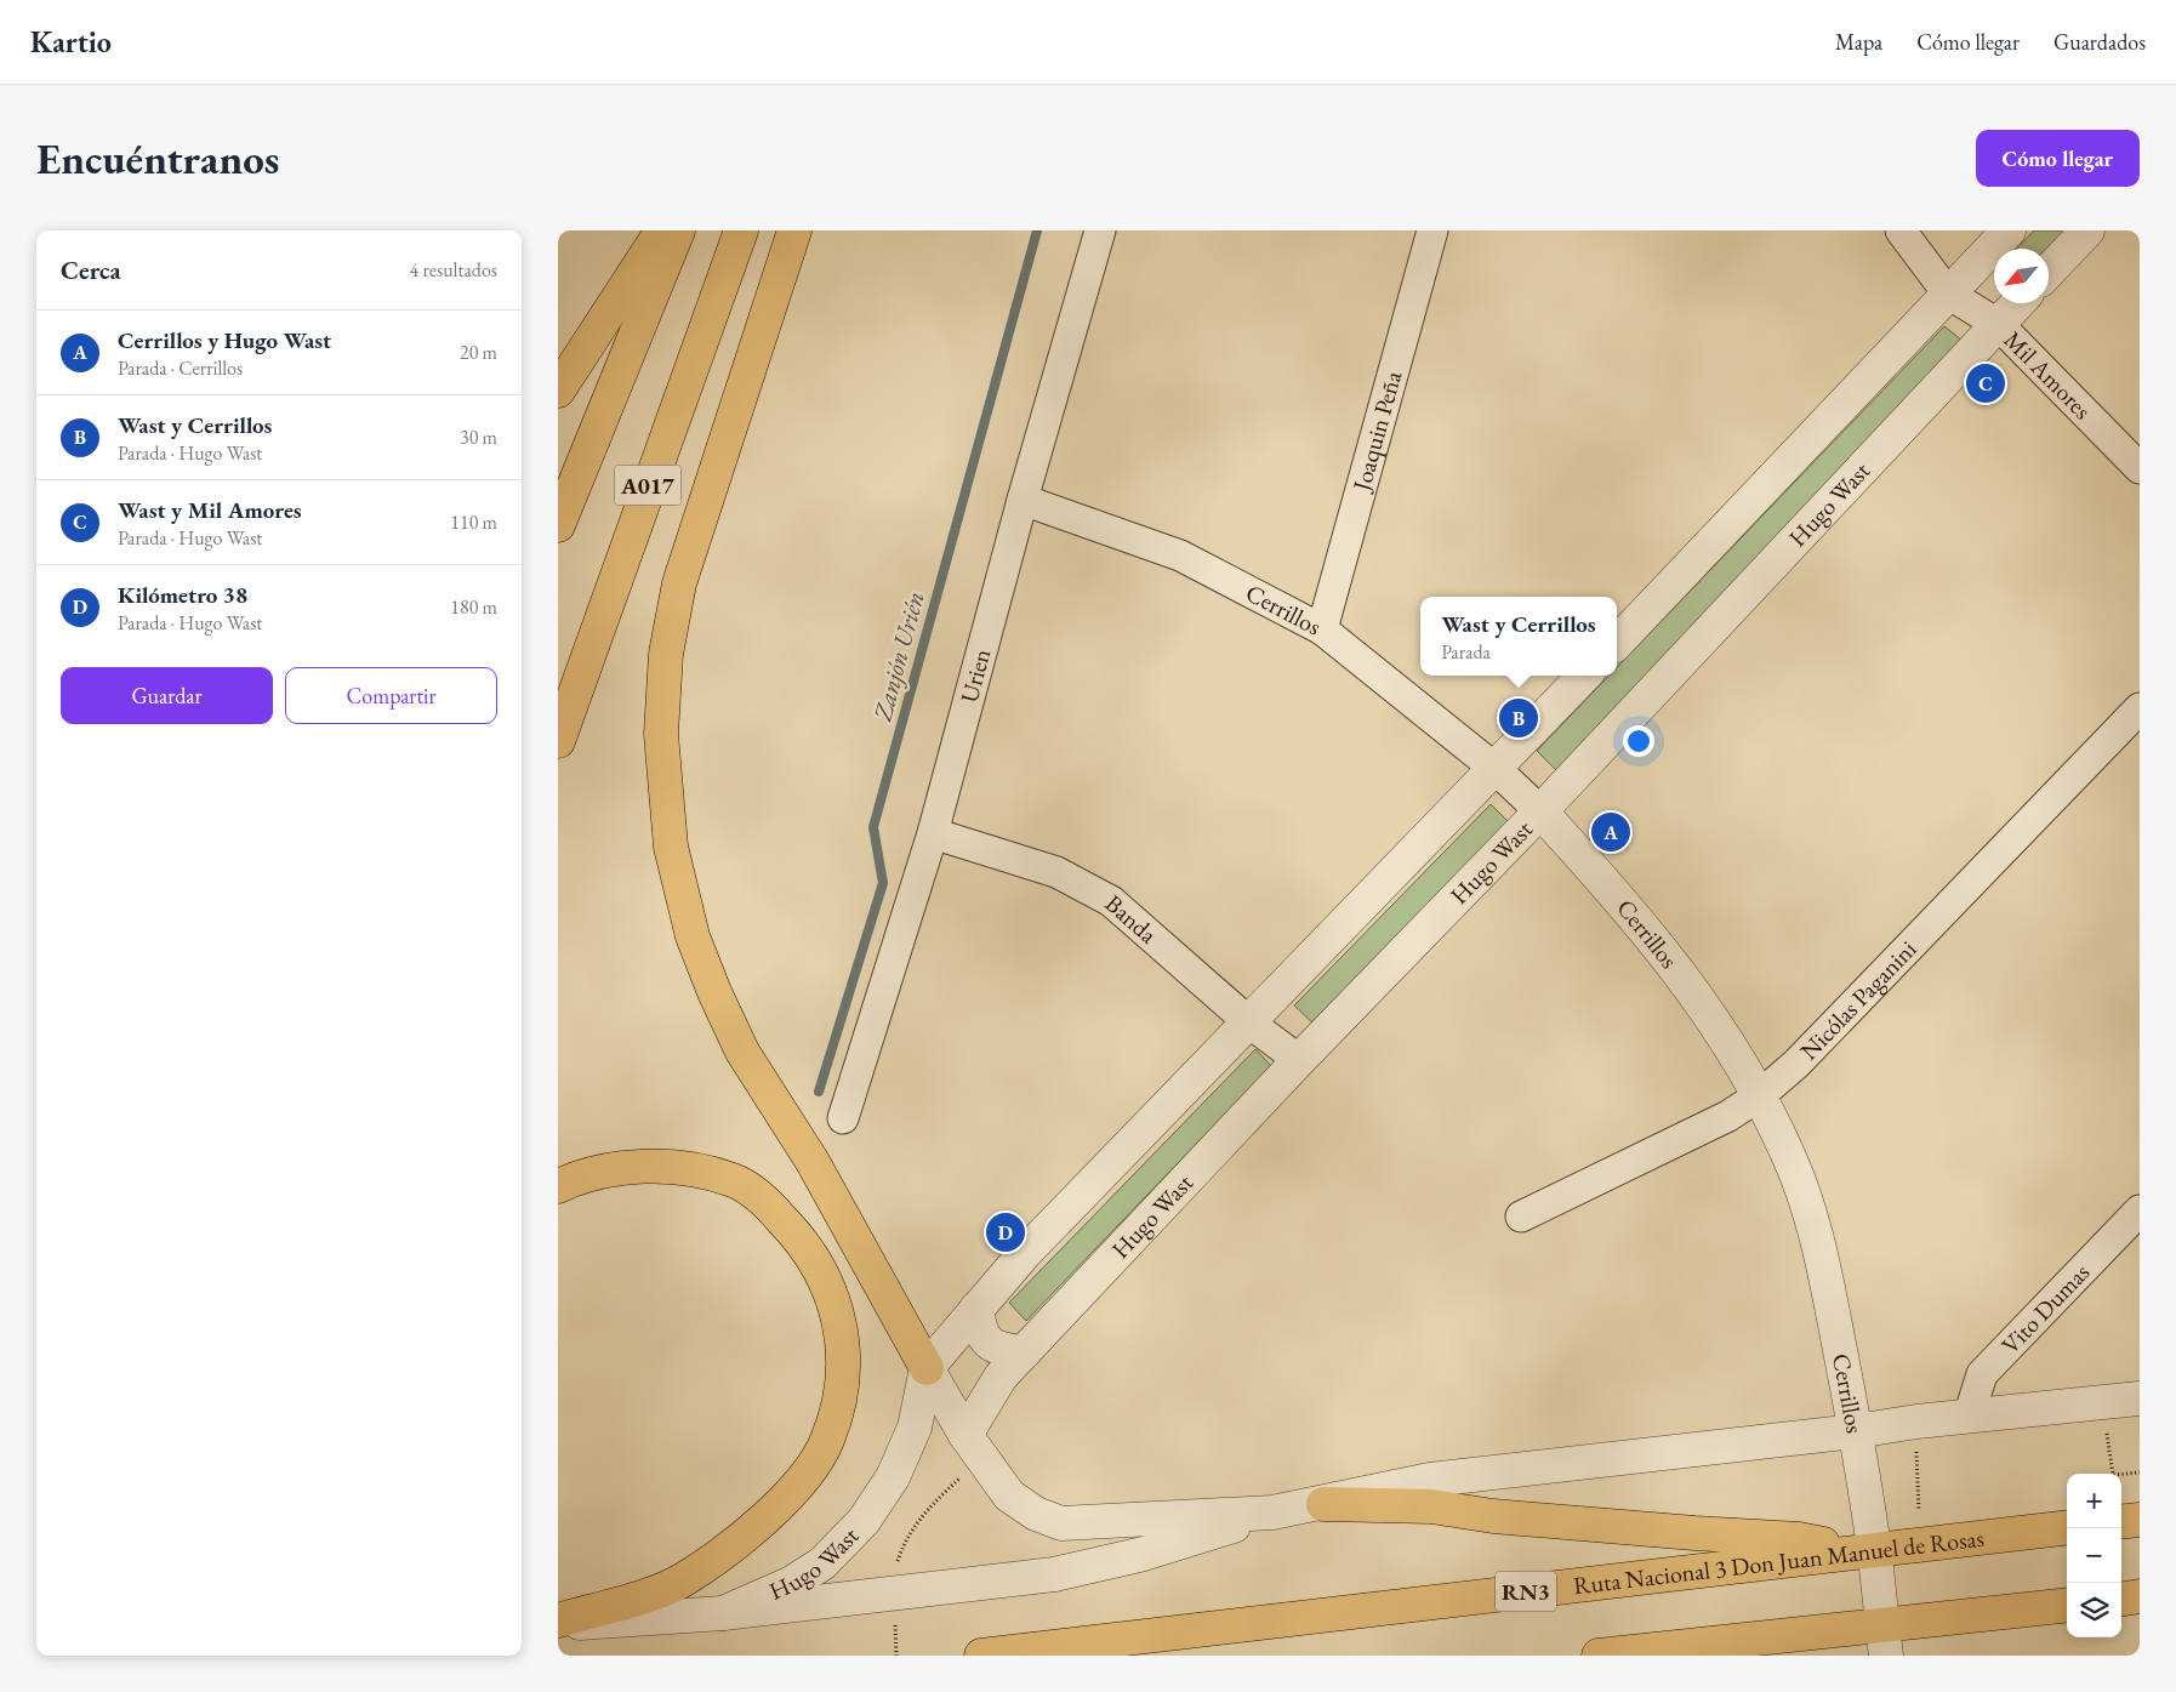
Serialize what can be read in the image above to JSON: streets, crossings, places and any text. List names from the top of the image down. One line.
{"streets":{"highway":["A017","Ruta Nacional 3 Don Juan Manuel de Rosas","RN3"],"street":["Mil Amores","Joaquin Peña","Hugo Wast","Cerrillos","Urien","Banda","Nicólas Paganini","Vito Dumas"]},"crossings":[["Mil Amores","Hugo Wast"],["Joaquin Peña","Cerrillos"],["Hugo Wast","Cerrillos"],["Hugo Wast","Banda"],["Cerrillos","Urien"],["Cerrillos","Nicólas Paganini"],["Cerrillos","Ruta Nacional 3 Don Juan Manuel de Rosas"],["Urien","Banda"]],"water":["Zanjón Urién"],"north":"bottom left","page":{"header":"Kartio","nav":["Mapa","Cómo llegar","Guardados"],"buttons":["Cómo llegar",["Guardar","Compartir"]],"title":"Encuéntranos","heading":["Cerca","4 resultados"],"list":[{"mark":"A","name":"Cerrillos y Hugo Wast","note":"Parada · Cerrillos","value":"20 m"},{"mark":"B","name":"Wast y Cerrillos","note":"Parada · Hugo Wast","value":"30 m"},{"mark":"C","name":"Wast y Mil Amores","note":"Parada · Hugo Wast","value":"110 m"},{"mark":"D","name":"Kilómetro 38","note":"Parada · Hugo Wast","value":"180 m"}],"pins":["C","B","A","D"],"popup":["Wast y Cerrillos","Parada"],"map_buttons":["+","−"]}}
